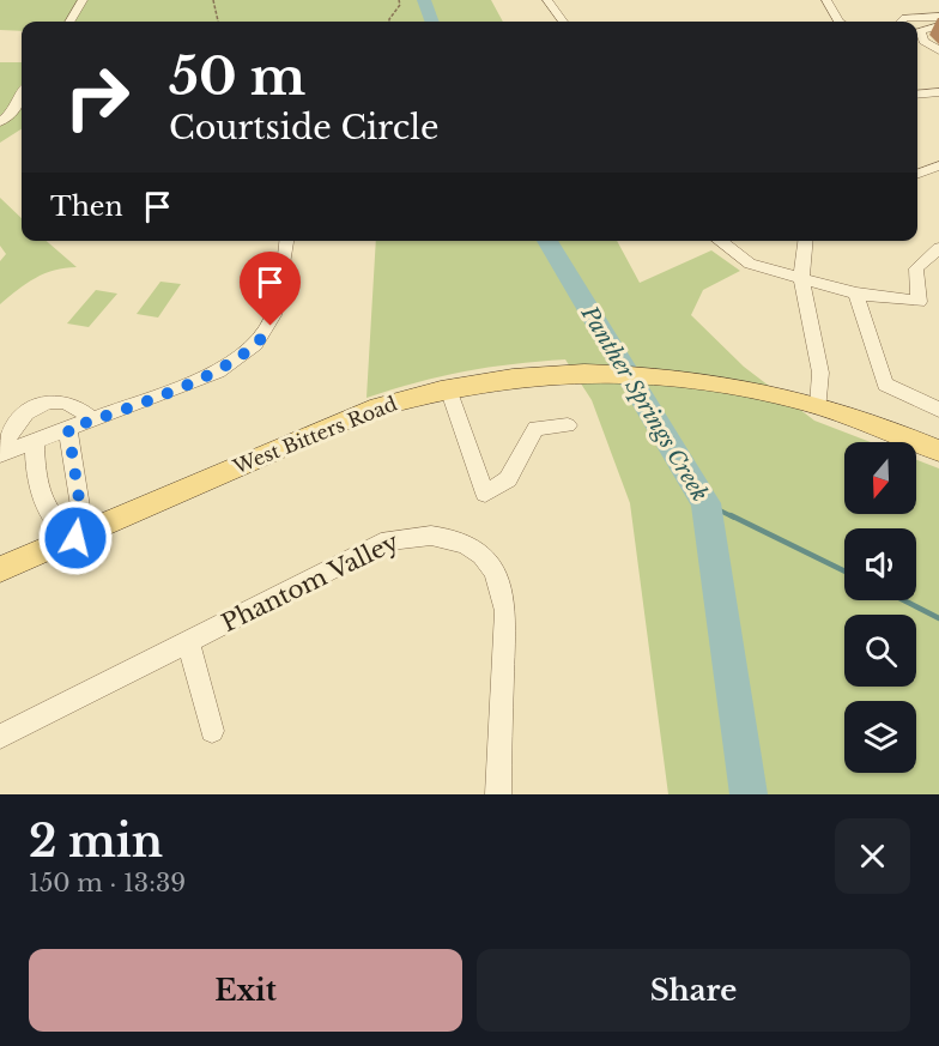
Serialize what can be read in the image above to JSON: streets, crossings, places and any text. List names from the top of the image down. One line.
{"streets":{"main road":["West Bitters Road"],"street":["Phantom Valley"]},"water":["Panther Springs Creek"],"north":"bottom","page":{"turn":["50 m","Courtside Circle"],"then":"Then","heading":["2 min","150 m · 13:39"],"buttons":["Exit","Share"]}}
